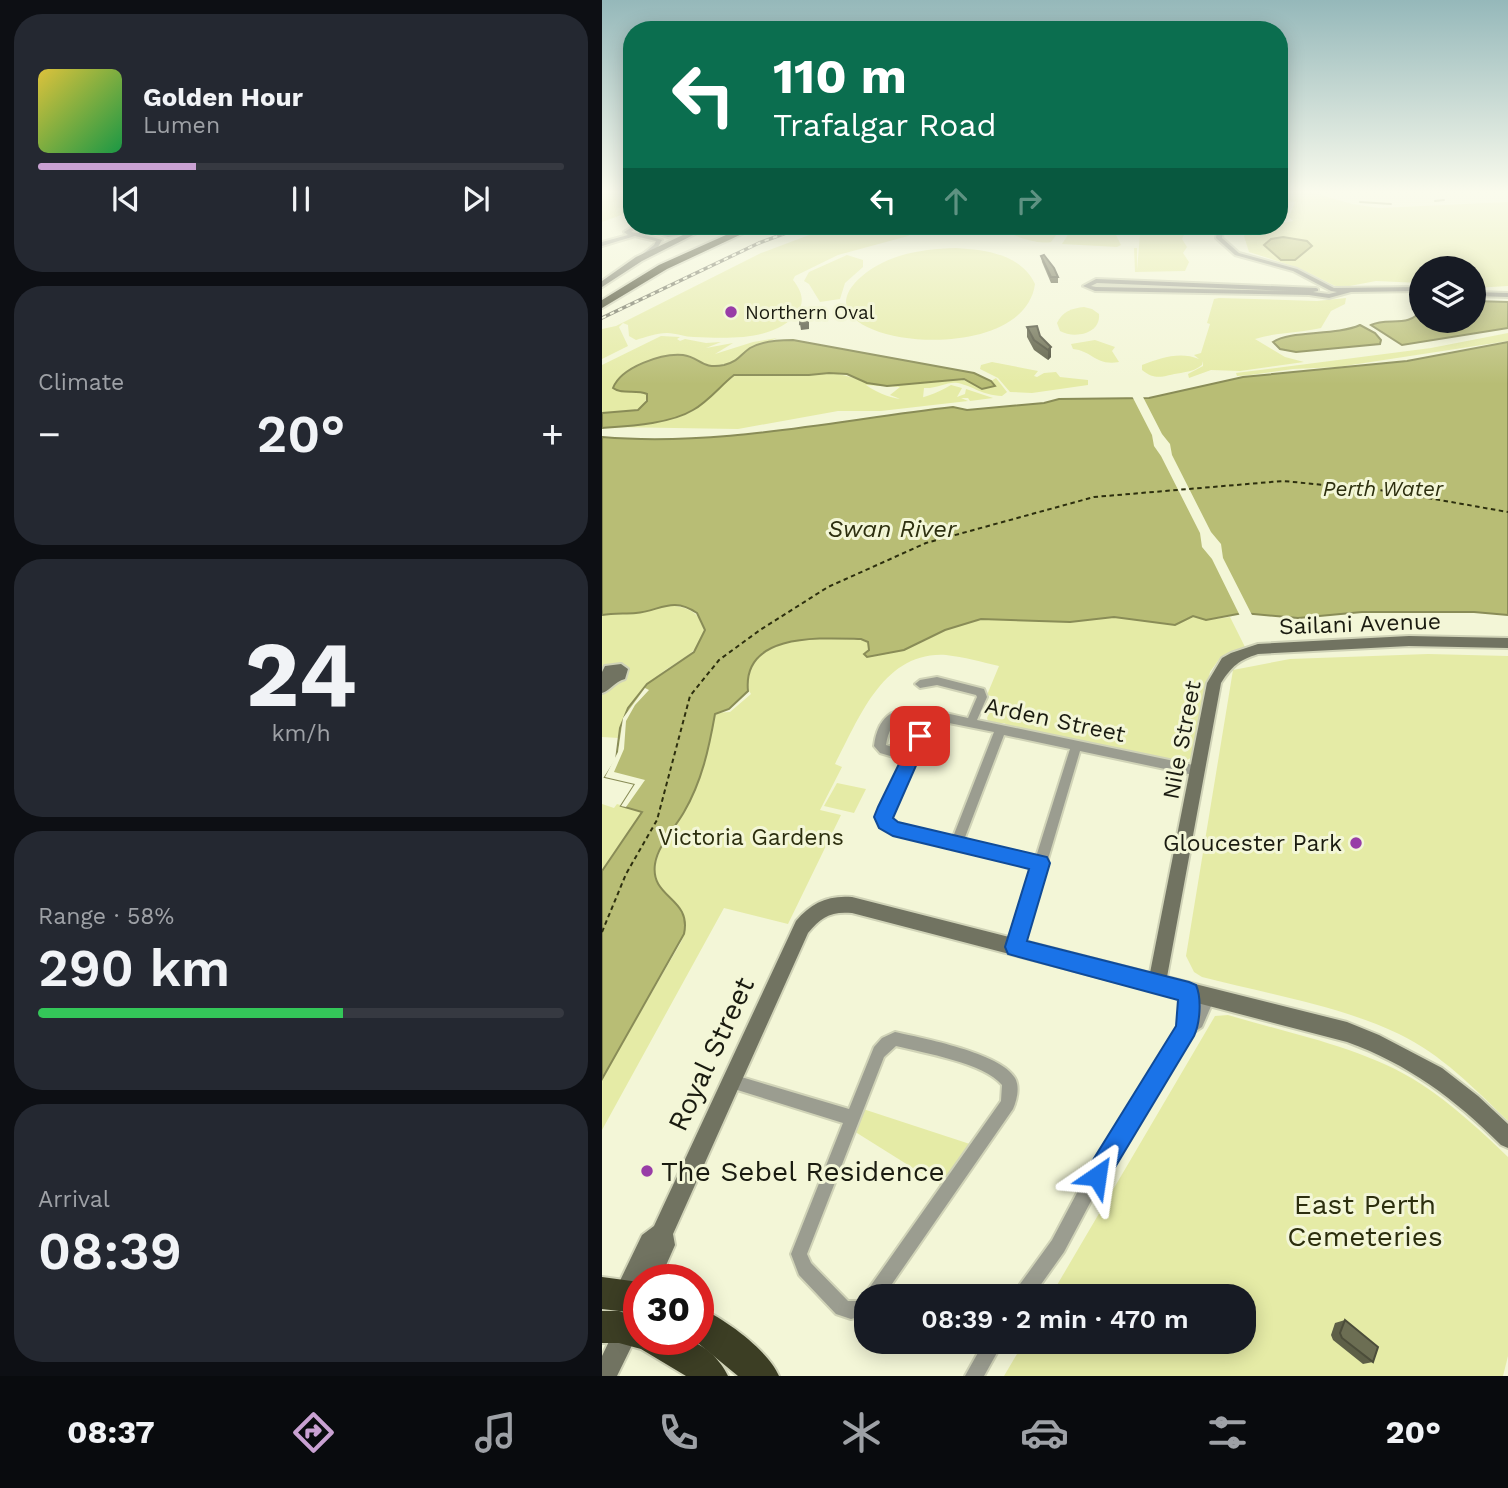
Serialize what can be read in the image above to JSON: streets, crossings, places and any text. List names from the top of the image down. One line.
{"streets":{"street":["Sailani Avenue","Arden Street","Nile Street","Royal Street"]},"crossings":[["Sailani Avenue","Nile Street"],["Arden Street","Nile Street"]],"water":["Perth Water","Swan River"],"parks":["Victoria Gardens","East Perth Cemeteries"],"places":["Northern Oval","Gloucester Park","The Sebel Residence"],"page":{"turn":["110 m","Trafalgar Road"],"song":["Golden Hour","Lumen"],"tile":["Climate",["24","km/h"],["Range · 58%","290 km"],["Arrival","08:39"]],"heat":["−","20°","+"],"limit":"30","trip":"08:39 · 2 min · 470 m","tabs":["08:37","20°"]}}
